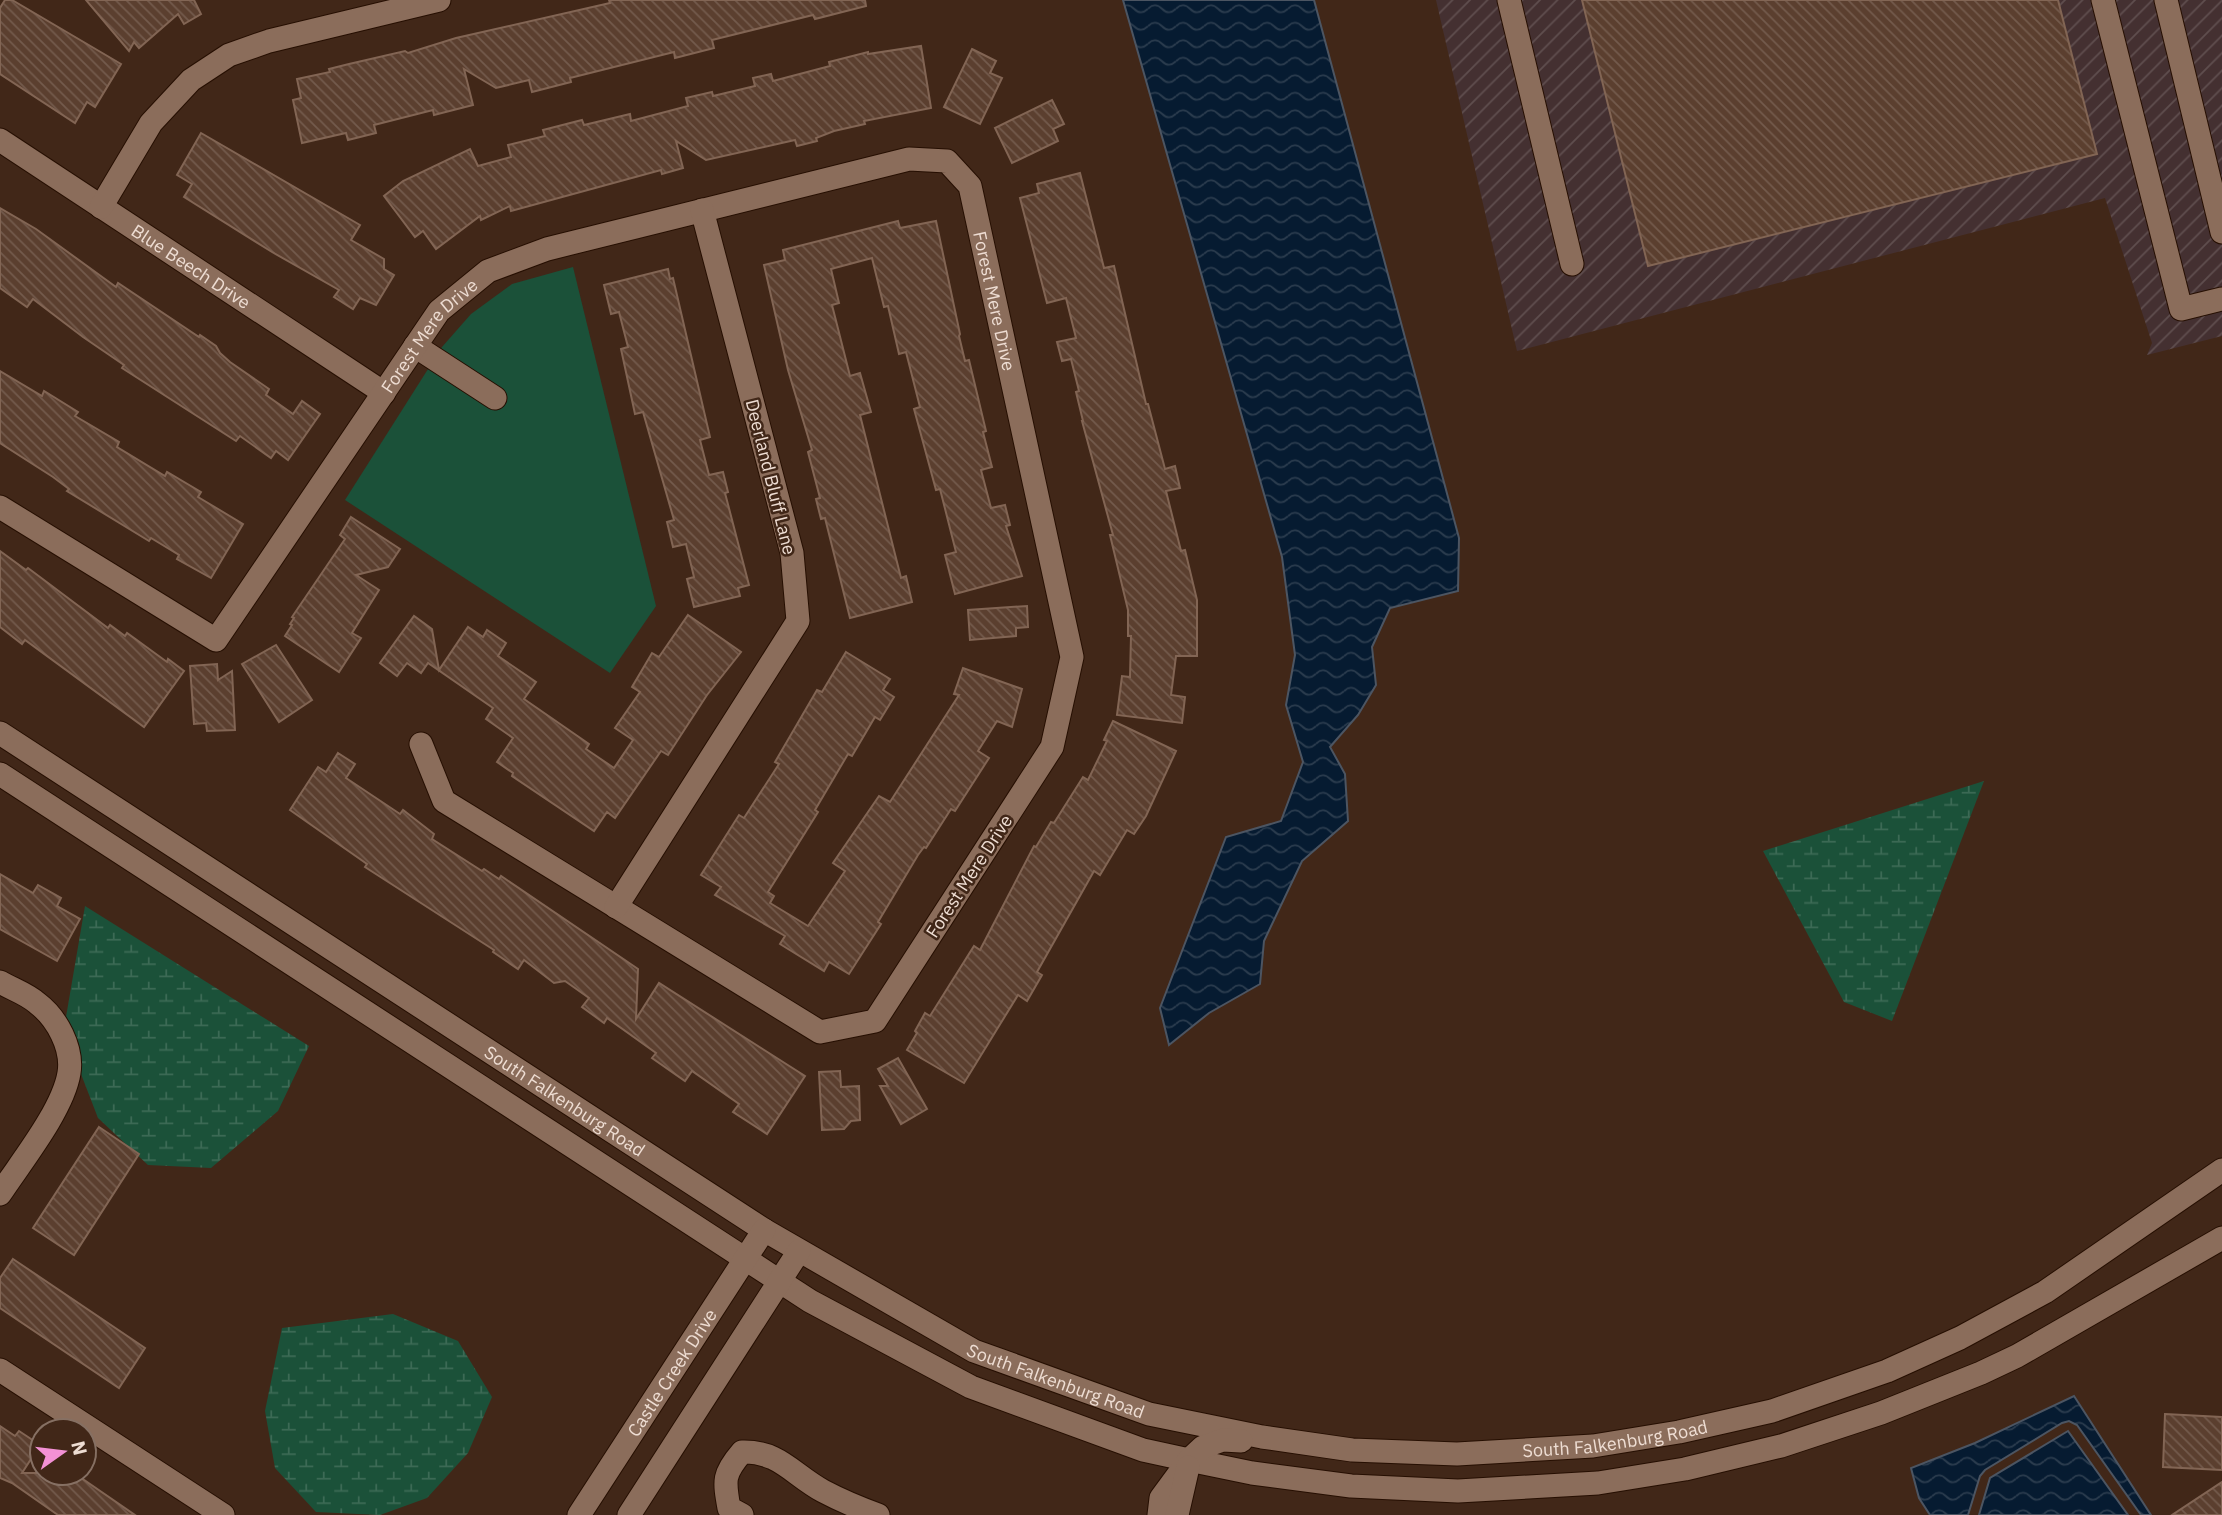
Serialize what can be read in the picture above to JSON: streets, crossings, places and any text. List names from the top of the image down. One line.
{"streets":{"street":["Blue Beech Drive","Forest Mere Drive","Deerland Bluff Lane","South Falkenburg Road","Castle Creek Drive"]},"crossings":[["Blue Beech Drive","Forest Mere Drive"],["Forest Mere Drive","Deerland Bluff Lane"],["South Falkenburg Road","Castle Creek Drive"]],"north":"right"}
